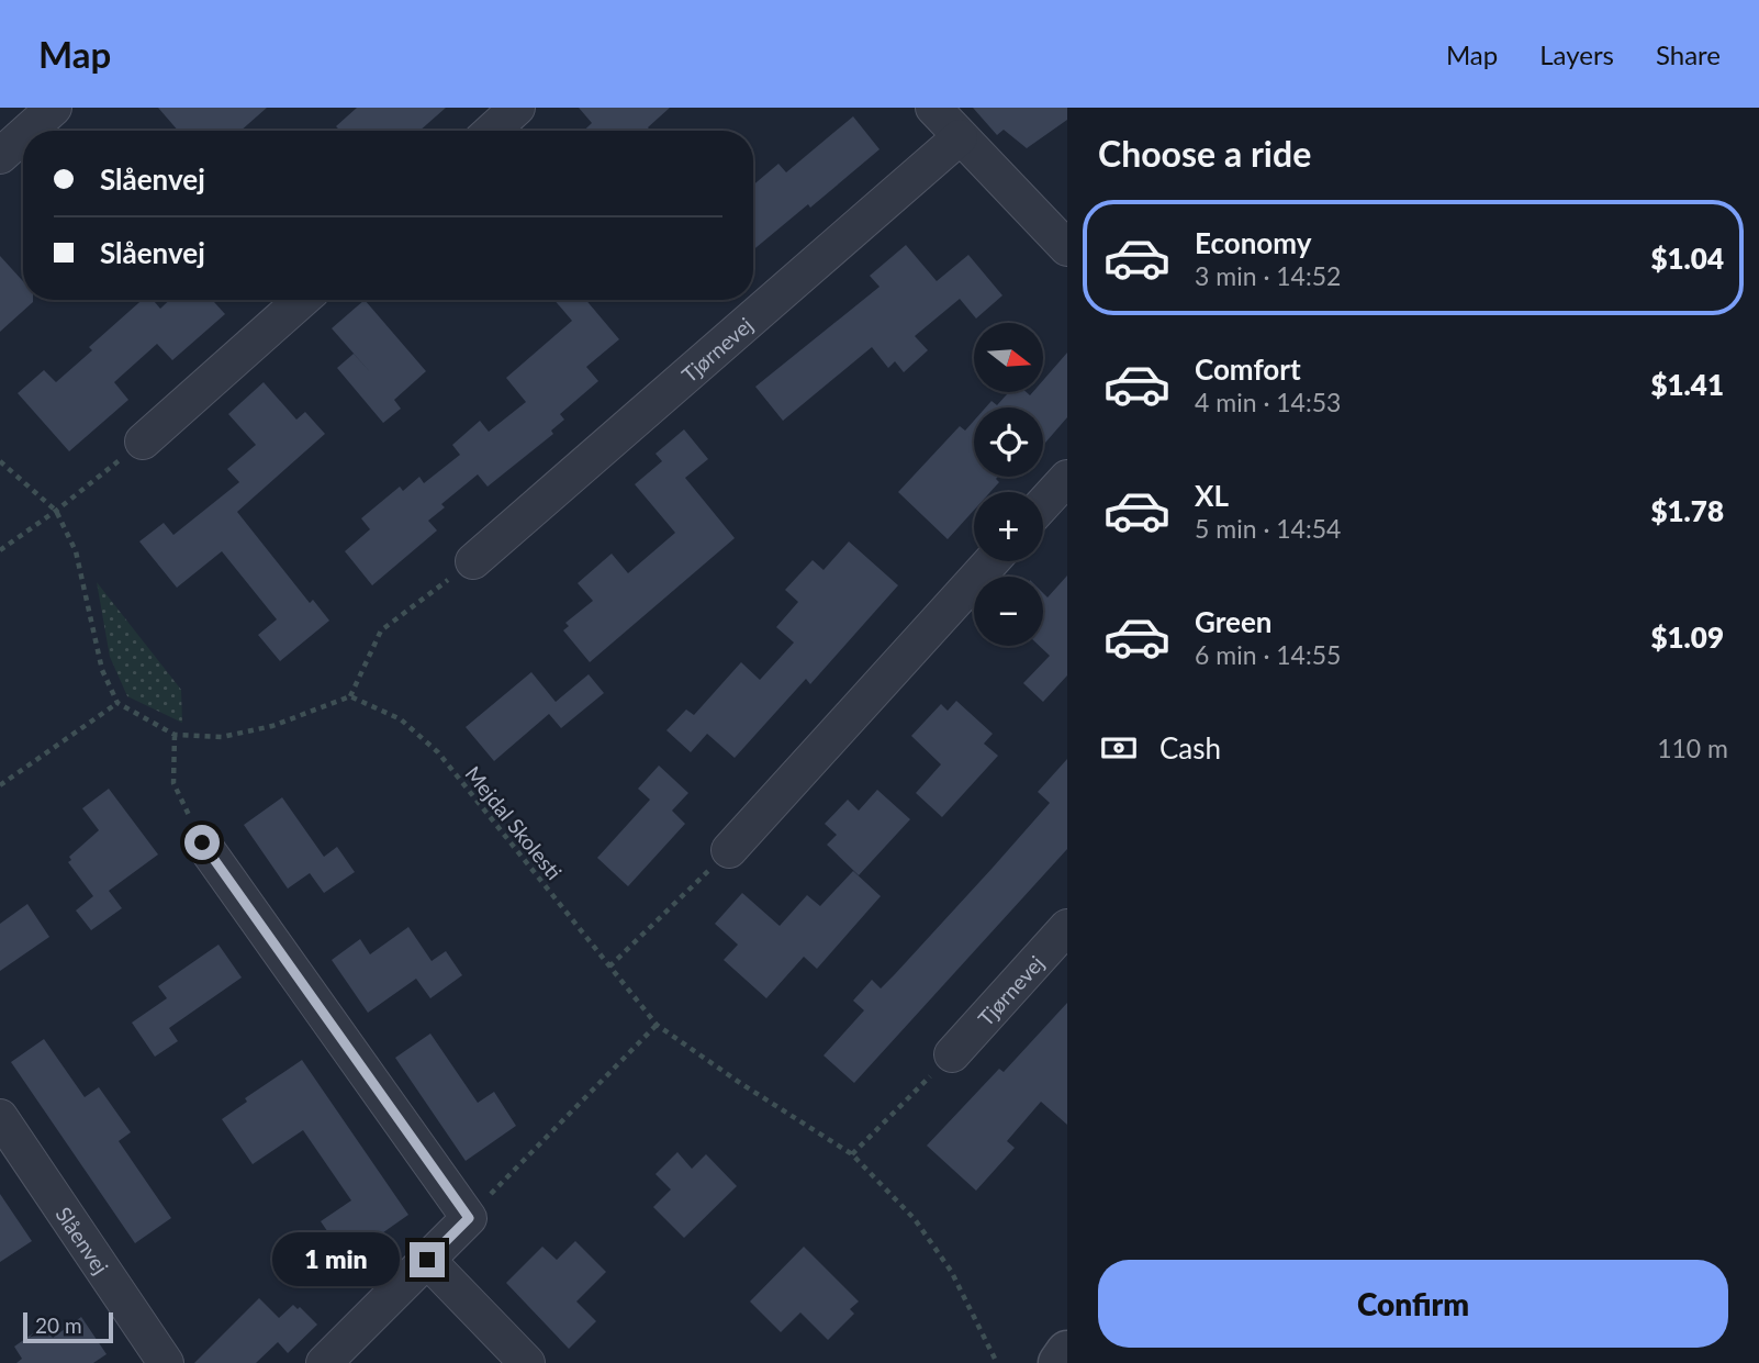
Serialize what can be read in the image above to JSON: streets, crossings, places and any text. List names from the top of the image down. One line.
{"streets":{"street":["Tjørnevej","Slåenvej"],"path":["Mejdal Skolesti"]},"scale_bar":"20 m","north":"right","page":{"header":"Map","nav":["Map","Layers","Share"],"heading":"Choose a ride","banner":["Slåenvej","Slåenvej"],"list":[{"name":"Economy","note":"3 min · 14:52","value":"$1.04"},{"name":"Comfort","note":"4 min · 14:53","value":"$1.41"},{"name":"XL","note":"5 min · 14:54","value":"$1.78"},{"name":"Green","note":"6 min · 14:55","value":"$1.09"}],"map_buttons":["+","−"],"pay":["Cash","110 m"],"bubble":"1 min","buttons":"Confirm","scale":"20 m"}}
